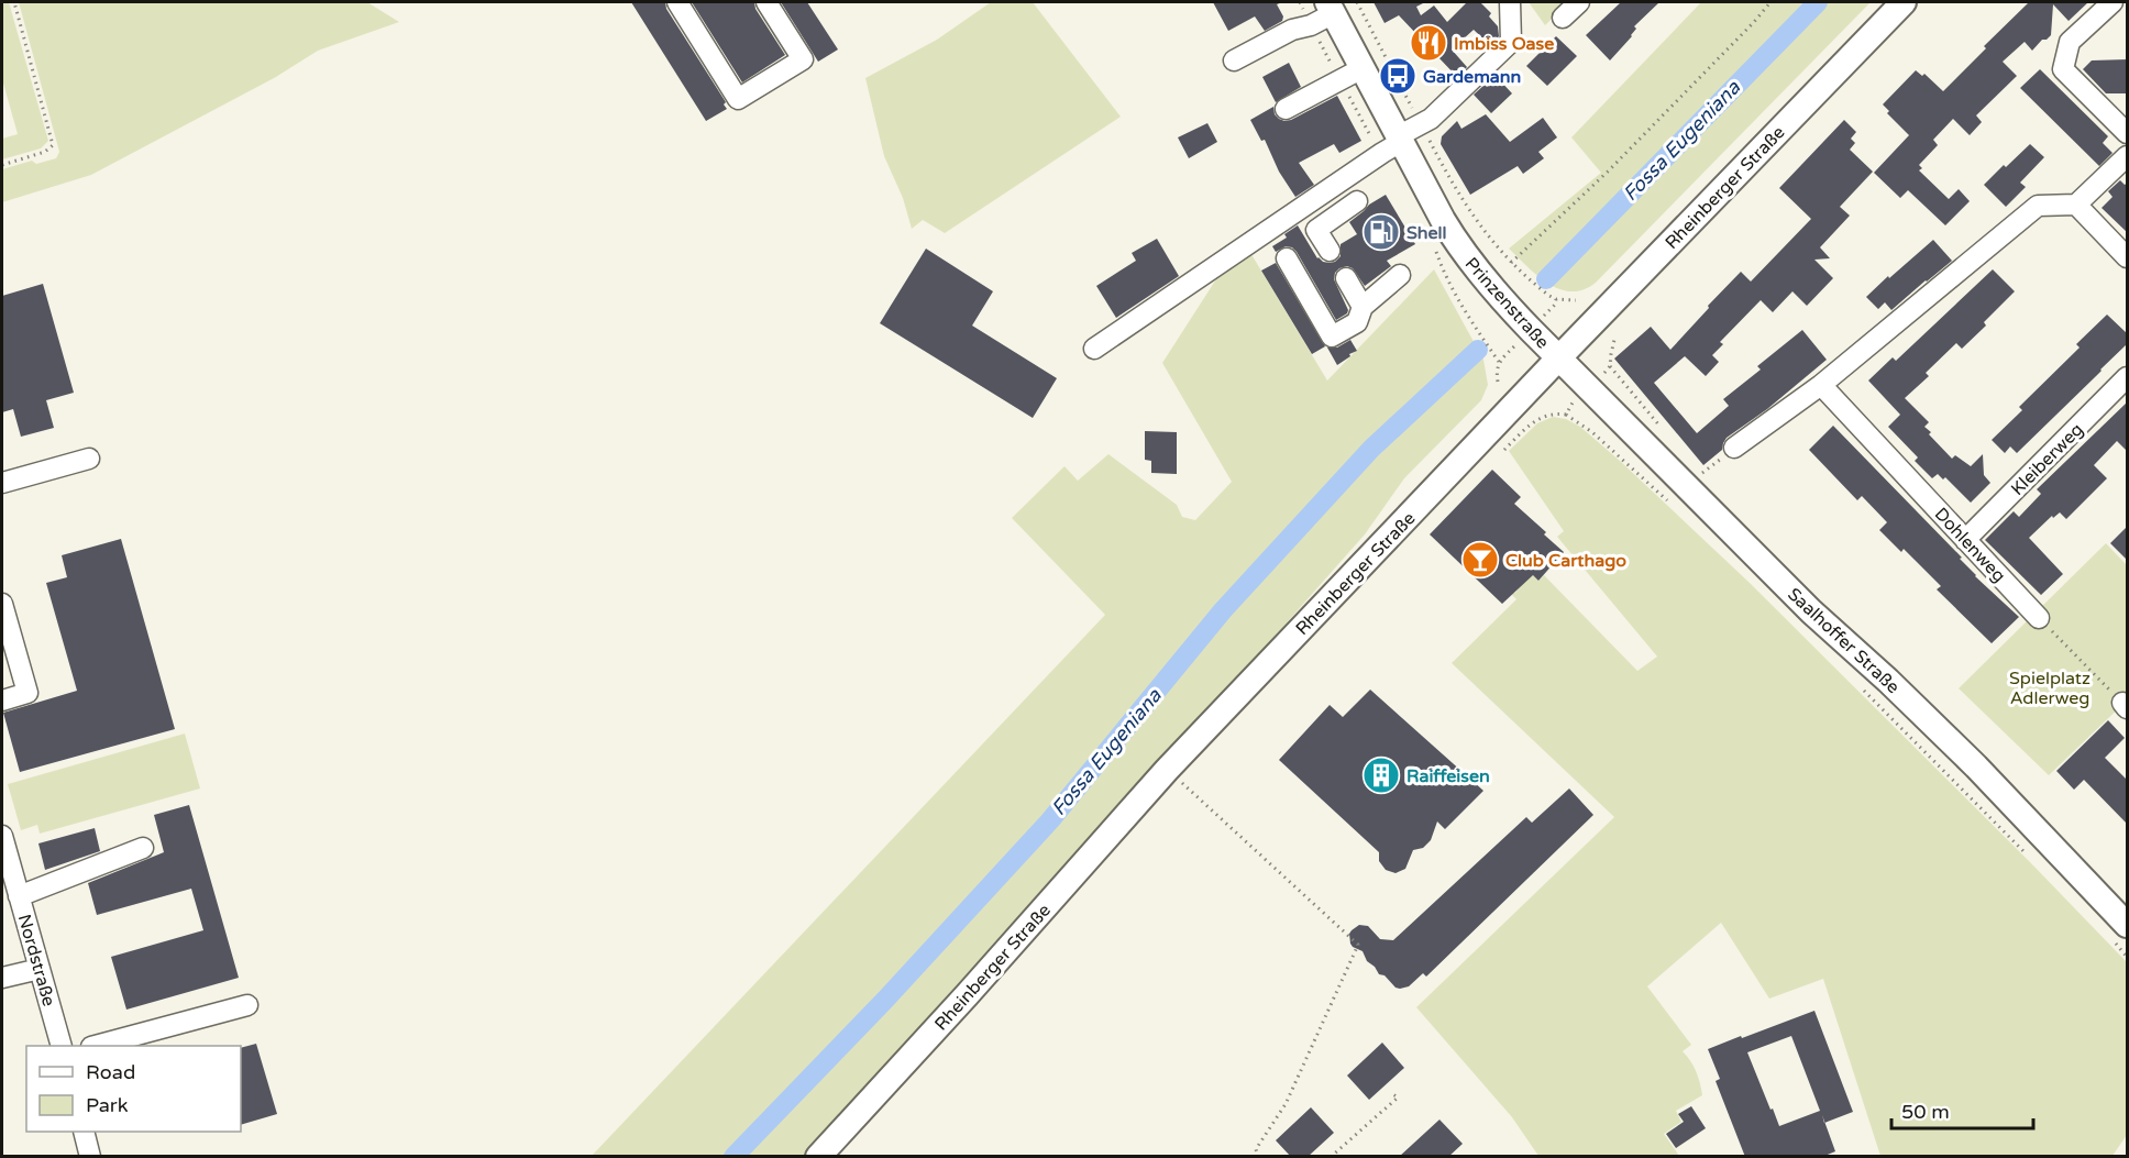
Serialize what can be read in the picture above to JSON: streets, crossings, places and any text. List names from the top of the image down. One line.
{"streets":{"main road":["Rheinberger Straße","Prinzenstraße","Saalhoffer Straße"],"street":["Kleiberweg","Dohlenweg","Nordstraße"]},"crossings":[["Rheinberger Straße","Prinzenstraße"],["Rheinberger Straße","Saalhoffer Straße"],["Prinzenstraße","Saalhoffer Straße"],["Kleiberweg","Dohlenweg"]],"water":["Fossa Eugeniana"],"parks":["Spielplatz Adlerweg"],"places":{"restaurant":["Imbiss Oase"],"bus stop":["Gardemann"],"fuel station":["Shell"],"bar":["Club Carthago"],"building":["Raiffeisen"]},"legend":["Road","Park"],"scale_bar":"50 m"}
